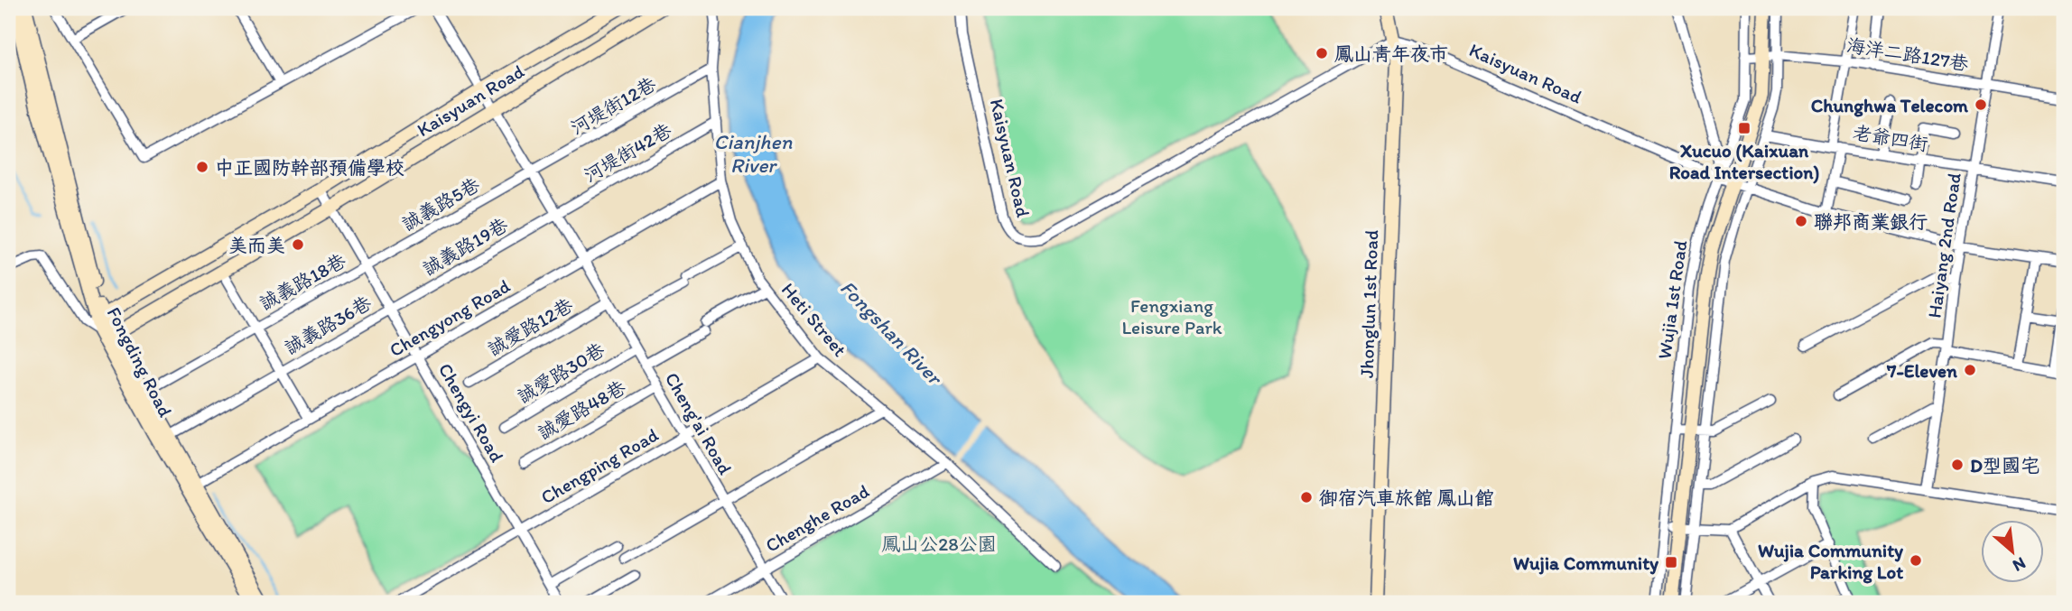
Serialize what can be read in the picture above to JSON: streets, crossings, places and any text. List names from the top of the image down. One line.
{"streets":{"main road":["Kaisyuan Road","Wujia 1st Road","Jhonglun 1st Road","Fongding Road"],"street":["海洋二路127巷","河堤街12巷","老爺四街","河堤街42巷","誠義路5巷","Haiyang 2nd Road","誠義路19巷","誠義路18巷","Chengyong Road","Heti Street","誠義路36巷","誠愛路12巷","誠愛路30巷","誠愛路48巷","Chengyi Road","Cheng'ai Road","Chengping Road","Chenghe Road"]},"crossings":[["海洋二路127巷","老爺四街"],["海洋二路127巷","Haiyang 2nd Road"],["海洋二路127巷","Wujia 1st Road"],["Kaisyuan Road","Haiyang 2nd Road"],["Kaisyuan Road","Wujia 1st Road"],["Kaisyuan Road","Jhonglun 1st Road"],["Kaisyuan Road","Fongding Road"],["Kaisyuan Road","Chengyi Road"],["Kaisyuan Road","Cheng'ai Road"],["河堤街12巷","誠義路5巷"],["河堤街12巷","Heti Street"],["河堤街12巷","Cheng'ai Road"],["老爺四街","Haiyang 2nd Road"],["河堤街42巷","誠義路19巷"],["河堤街42巷","Heti Street"],["河堤街42巷","Cheng'ai Road"],["誠義路5巷","誠義路18巷"],["誠義路5巷","Chengyi Road"],["誠義路5巷","Cheng'ai Road"],["誠義路19巷","誠義路36巷"],["誠義路19巷","Chengyi Road"],["誠義路19巷","Cheng'ai Road"],["誠義路18巷","Fongding Road"],["誠義路18巷","Chengyi Road"],["Chengyong Road","Heti Street"],["Chengyong Road","Fongding Road"],["Chengyong Road","Chengyi Road"],["Chengyong Road","Cheng'ai Road"],["Heti Street","Chengping Road"],["Heti Street","Chenghe Road"],["誠義路36巷","Fongding Road"],["誠義路36巷","Chengyi Road"],["誠愛路12巷","Cheng'ai Road"],["誠愛路30巷","Cheng'ai Road"],["誠愛路48巷","Cheng'ai Road"],["Chengyi Road","Chengping Road"],["Cheng'ai Road","Chengping Road"],["Cheng'ai Road","Chenghe Road"]],"water":["Cianjhen River","Fongshan River"],"parks":["Fengxiang Leisure Park","鳳山公28公園"],"places":{"other":["鳳山青年夜市","Chunghwa Telecom","中正國防幹部預備學校","聯邦商業銀行","美而美","7-Eleven","D型國宅","御宿汽車旅館 鳳山館","Wujia Community Parking Lot"],"transit":["Xucuo (Kaixuan Road Intersection)","Wujia Community"]},"north":"bottom right"}
